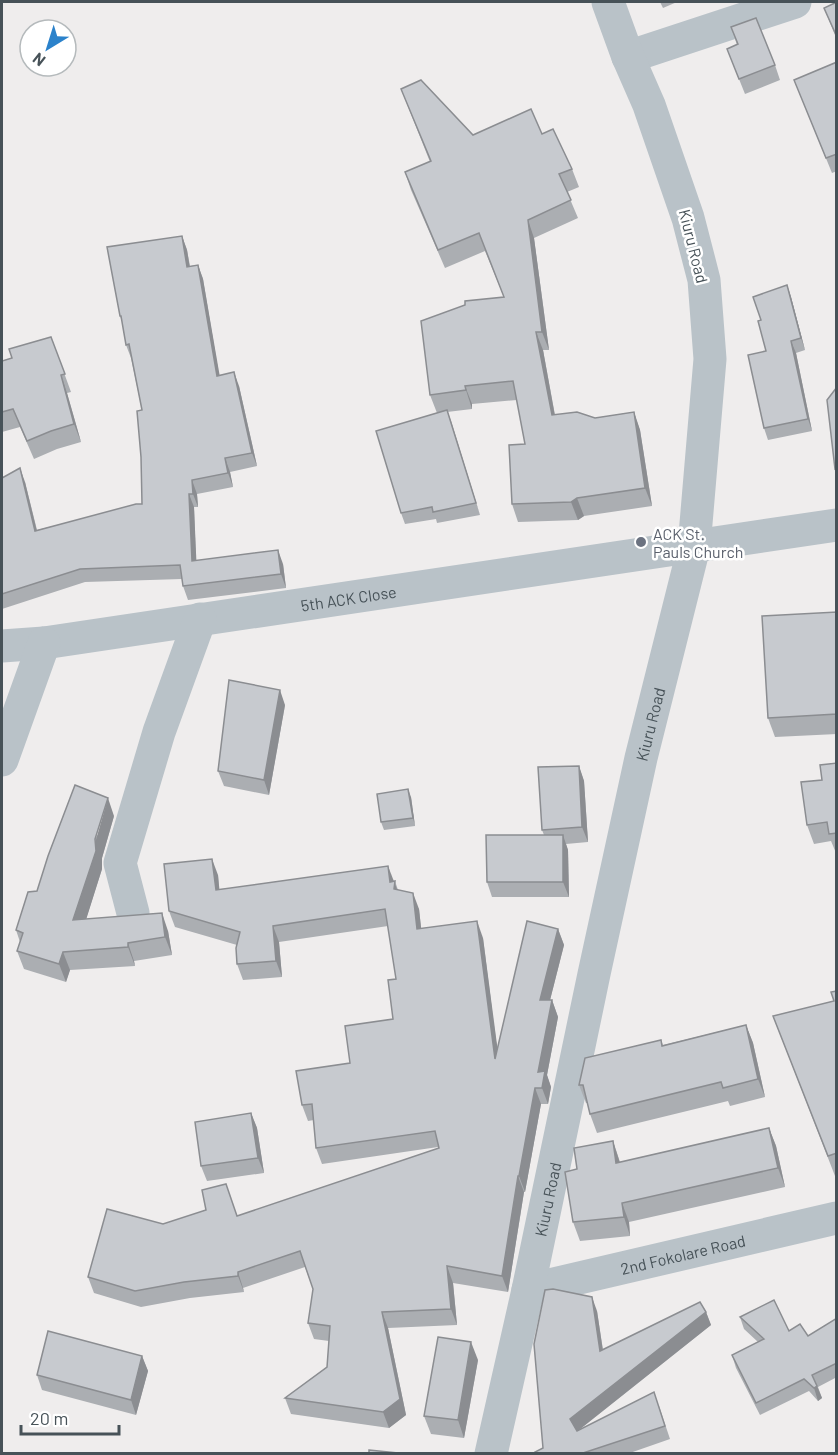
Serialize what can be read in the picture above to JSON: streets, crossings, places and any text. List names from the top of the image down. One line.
{"streets":{"street":["Kiuru Road","5th ACK Close","2nd Fokolare Road"]},"crossings":[["Kiuru Road","5th ACK Close"],["Kiuru Road","2nd Fokolare Road"]],"places":["ACK St. Pauls Church"],"scale_bar":"20 m","north":"bottom left"}
